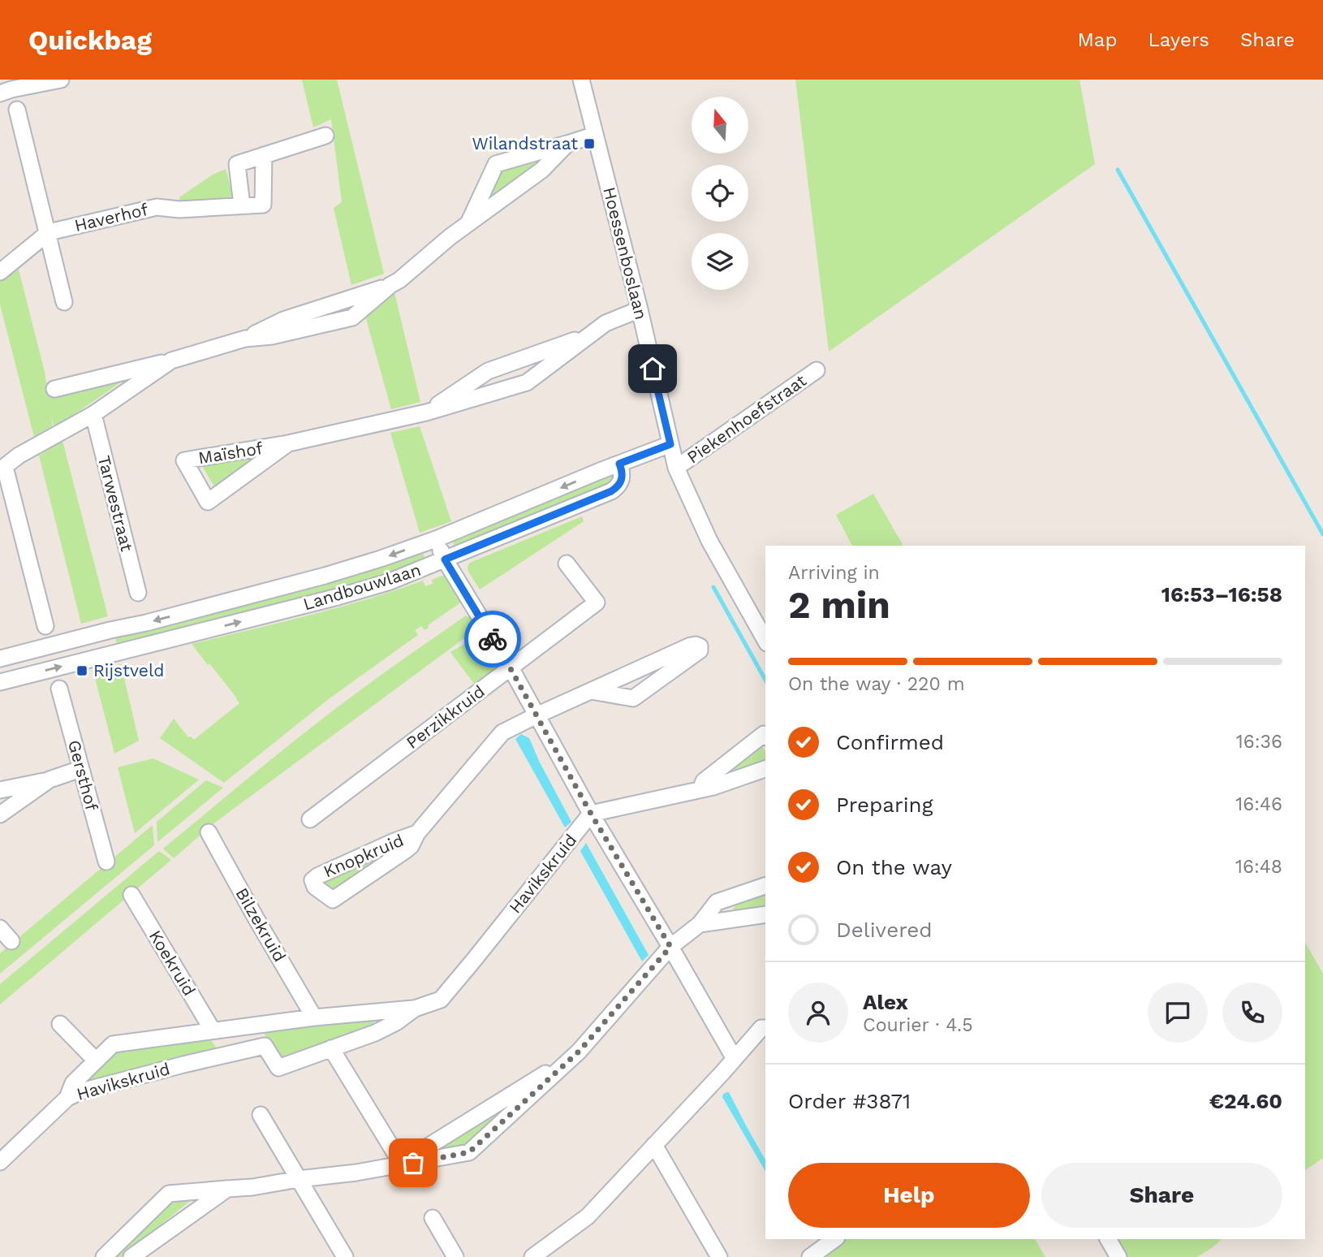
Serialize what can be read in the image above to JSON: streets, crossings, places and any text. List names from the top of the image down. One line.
{"streets":{"street":["Haverhof","Hoessenboslaan","Piekenhoefstraat","Maïshof","Tarwestraat","Landbouwlaan","Perzikkruid","Gersthof","Knopkruid","Havikskruid","Bilzekruid","Koekruid"]},"crossings":[["Hoessenboslaan","Piekenhoefstraat"],["Hoessenboslaan","Maïshof"],["Hoessenboslaan","Landbouwlaan"],["Havikskruid","Bilzekruid"],["Havikskruid","Koekruid"]],"places":{"transit":["Wilandstraat","Rijstveld"]},"north":"top","page":{"header":"Quickbag","nav":["Map","Layers","Share"],"heading":["2 min","Arriving in","16:53–16:58"],"panel":["Alex","Courier · 4.5","Order #3871","€24.60"],"bar":"On the way · 220 m","list":[["Confirmed","16:36"],["Preparing","16:46"],["On the way","16:48"],"Delivered"],"buttons":["Help","Share"]}}
